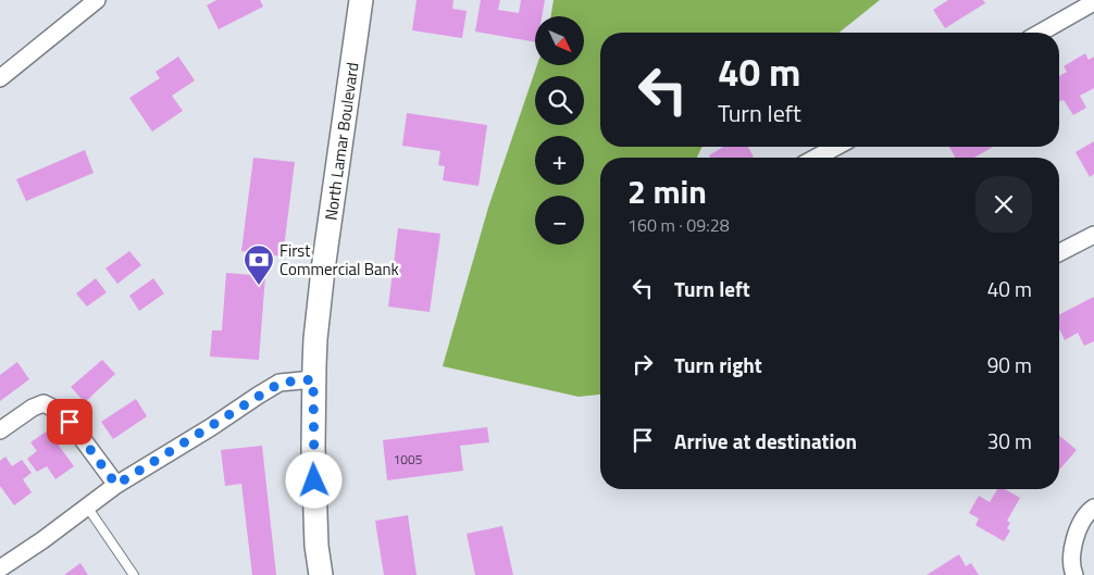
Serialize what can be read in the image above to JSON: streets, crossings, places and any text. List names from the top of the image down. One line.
{"streets":{"street":["North Lamar Boulevard"]},"places":{"bank":["First Commercial Bank"]},"house_numbers":["1005"],"north":"bottom right","page":{"map_buttons":["+","−"],"turn":["40 m","Turn left"],"heading":["2 min","160 m · 09:28"],"list":[{"name":"Turn left","value":"40 m"},{"name":"Turn right","value":"90 m"},{"name":"Arrive at destination","value":"30 m"}]}}
